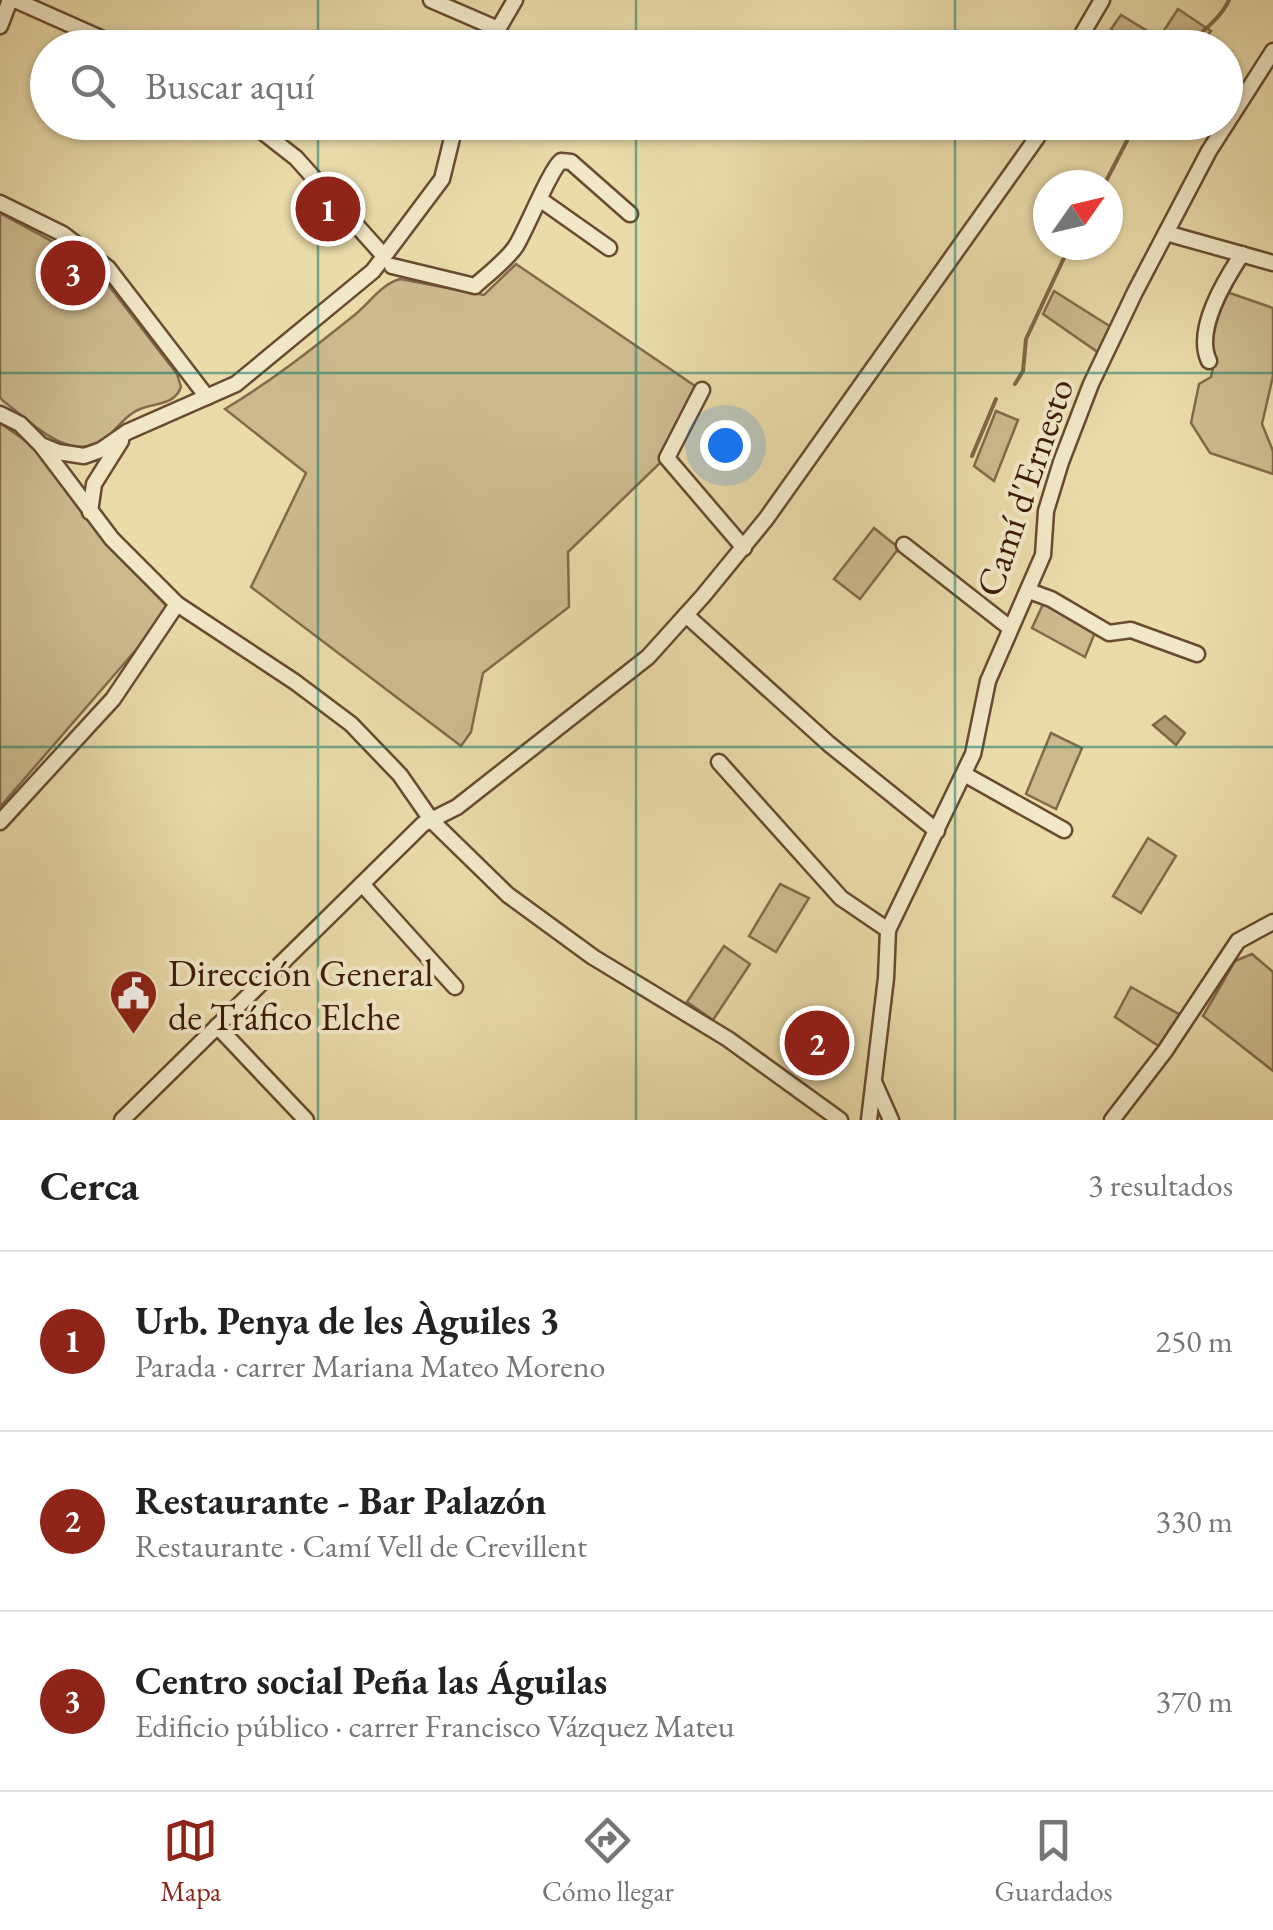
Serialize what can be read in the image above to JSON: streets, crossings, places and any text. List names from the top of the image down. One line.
{"streets":{"street":["Camí d'Ernesto"]},"places":{"public building":["Dirección General de Tráfico Elche"]},"north":"top right","page":{"search":"Buscar aquí","pins":["1","3","2"],"heading":["Cerca","3 resultados"],"list":[{"mark":"1","name":"Urb. Penya de les Àguiles 3","note":"Parada · carrer Mariana Mateo Moreno","value":"250 m"},{"mark":"2","name":"Restaurante - Bar Palazón","note":"Restaurante · Camí Vell de Crevillent","value":"330 m"},{"mark":"3","name":"Centro social Peña las Águilas","note":"Edificio público · carrer Francisco Vázquez Mateu","value":"370 m"}],"nav":["Mapa","Cómo llegar","Guardados"]}}
